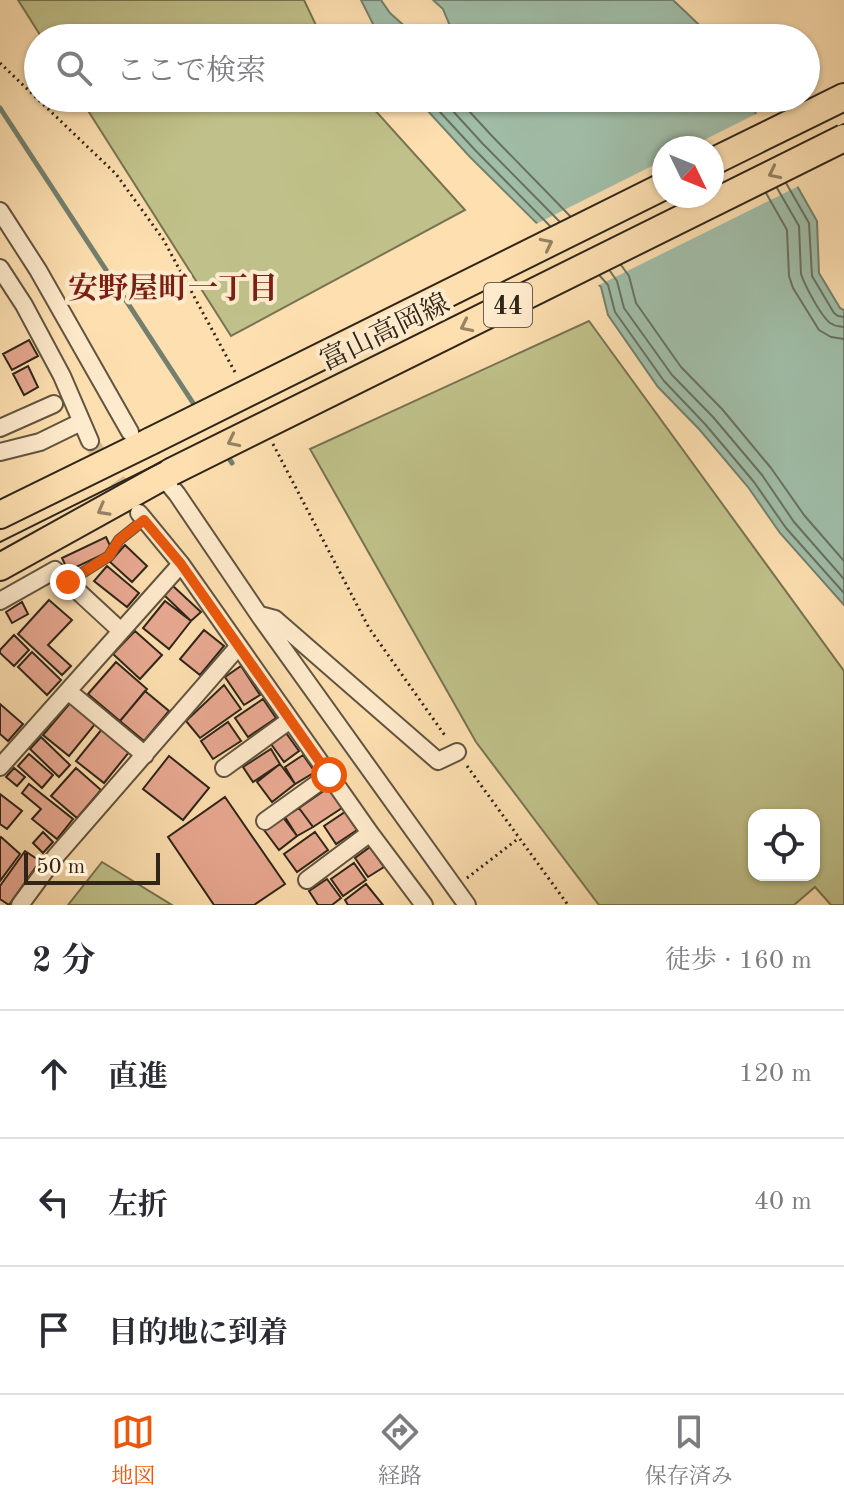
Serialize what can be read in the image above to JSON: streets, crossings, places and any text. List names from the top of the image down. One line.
{"streets":{"main road":["44","富山高岡線"]},"districts":["安野屋町一丁目"],"scale_bar":"50 m","north":"bottom right","page":{"search":"ここで検索","scale":"50 m","heading":["2 分","徒歩 · 160 m"],"list":[["直進","120 m"],["左折","40 m"],"目的地に到着"],"nav":["地図","経路","保存済み"]}}
